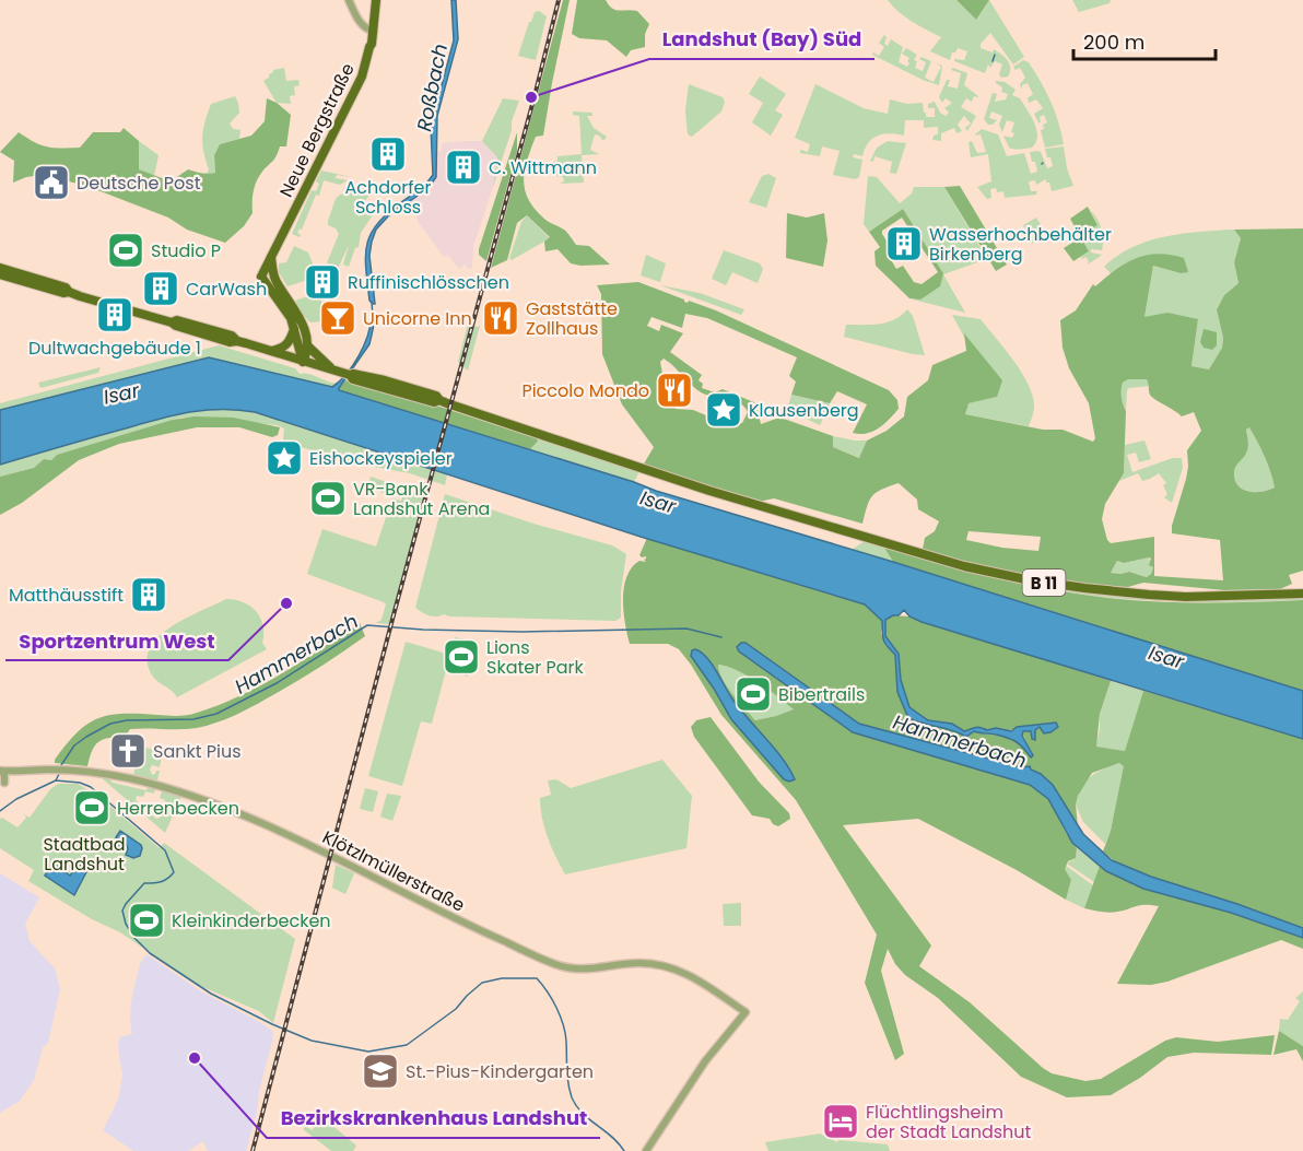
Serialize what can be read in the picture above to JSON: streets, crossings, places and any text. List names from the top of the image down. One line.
{"streets":{"main road":["Neue Bergstraße","B 11"],"street":["Klötzlmüllerstraße"]},"water":["Roßbach","Isar","Hammerbach"],"parks":["Stadtbad Landshut"],"places":{"other":["Landshut (Bay) Süd","Sportzentrum West","Bezirkskrankenhaus Landshut"],"building":["Achdorfer Schloss","C. Wittmann","Wasserhochbehälter Birkenberg","Ruffinischlösschen","CarWash","Dultwachgebäude 1","Matthäusstift"],"public building":["Deutsche Post"],"sports":["Studio P","VR-Bank Landshut Arena","Lions Skater Park","Bibertrails","Herrenbecken","Kleinkinderbecken"],"bar":["Unicorne Inn"],"restaurant":["Gaststätte Zollhaus","Piccolo Mondo"],"place":["Klausenberg","Eishockeyspieler"],"church":["Sankt Pius"],"school or university":["St.-Pius-Kindergarten"],"hotel":["Flüchtlingsheim der Stadt Landshut"]},"scale_bar":"200 m"}
